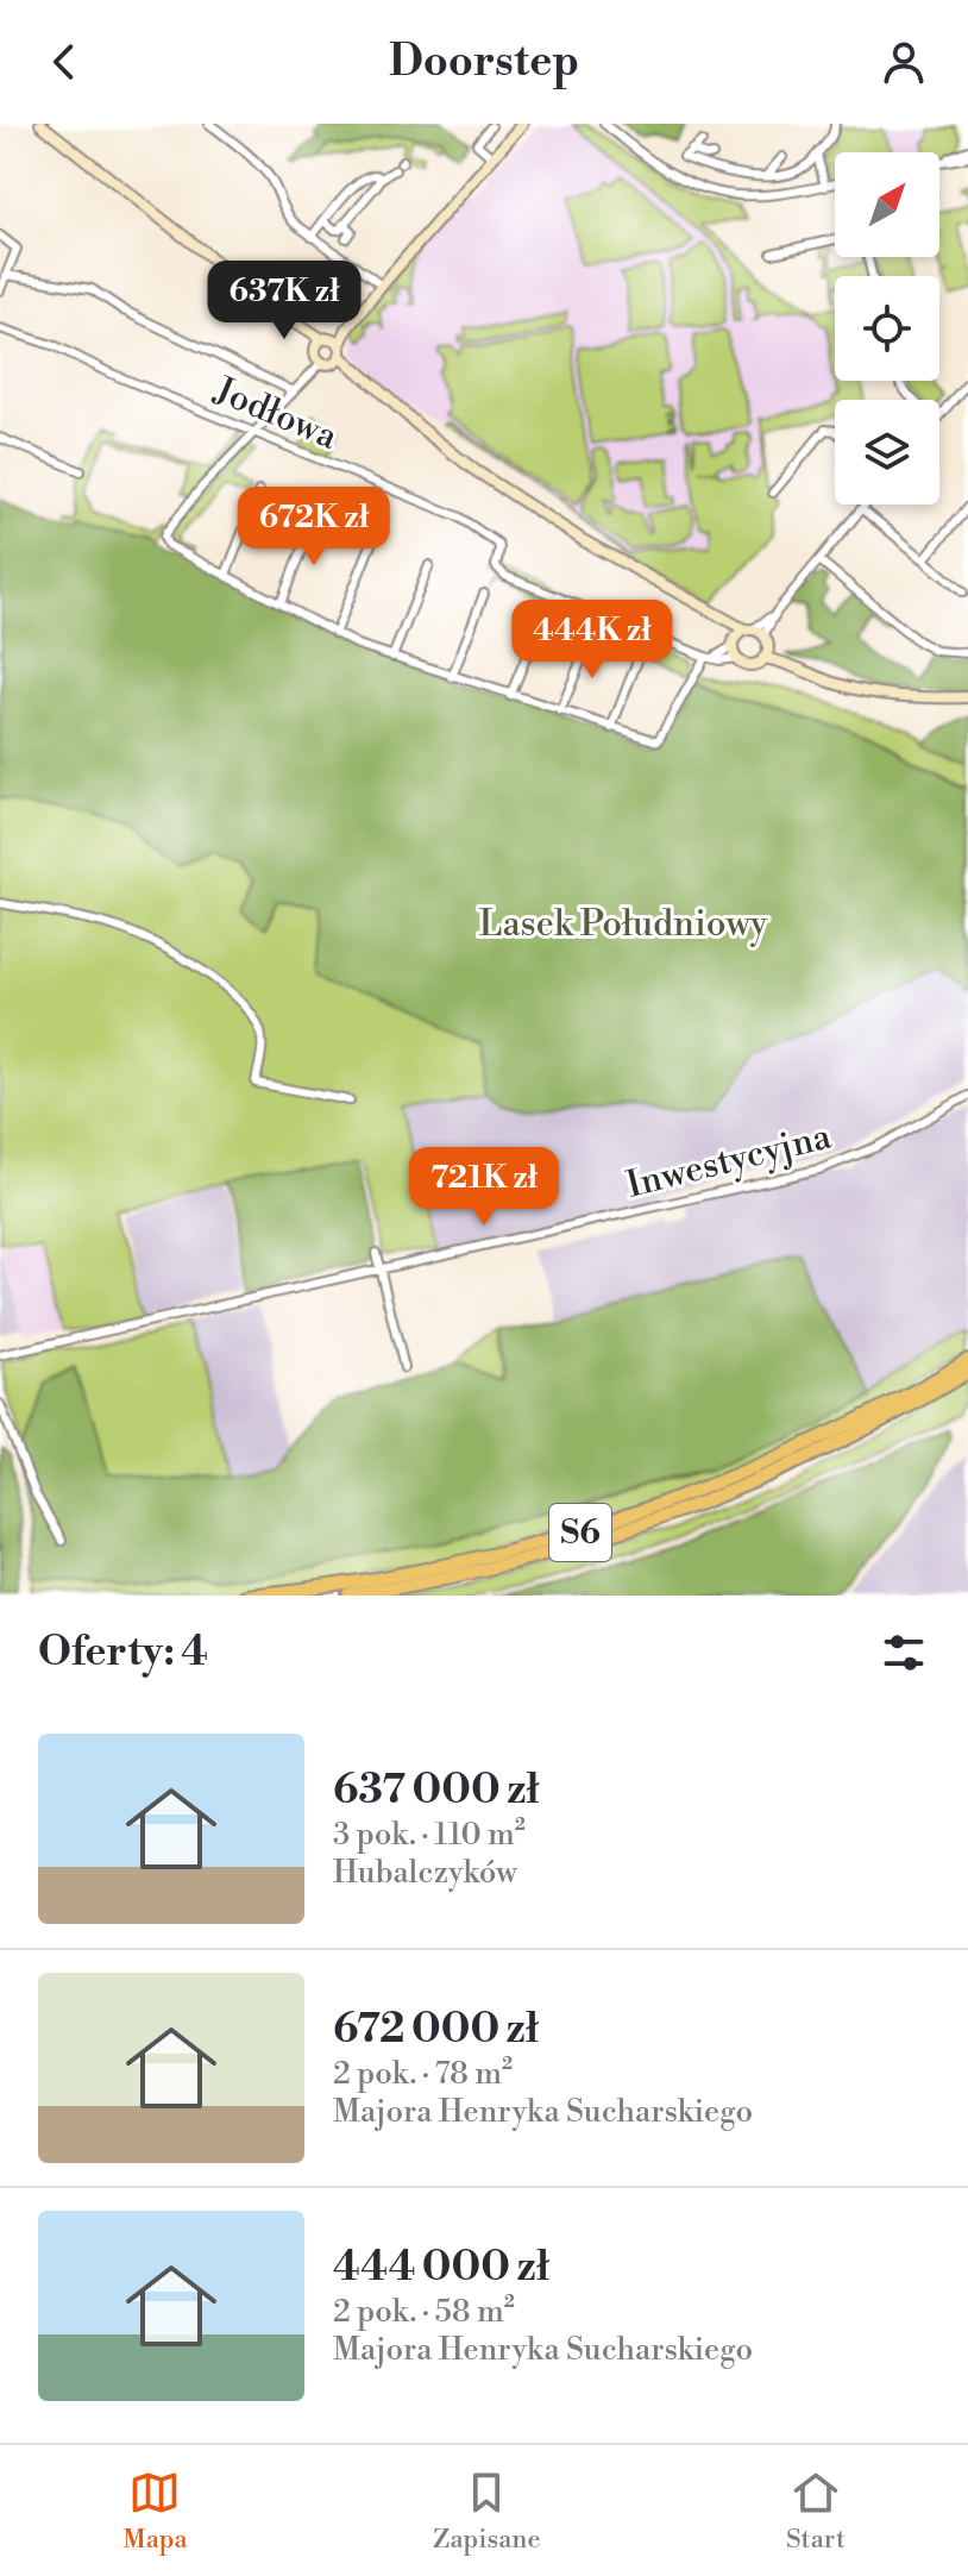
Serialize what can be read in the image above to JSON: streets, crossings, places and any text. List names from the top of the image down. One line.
{"streets":{"highway":["S6"],"street":["Jodłowa","Inwestycyjna"]},"parks":["Lasek Południowy"],"north":"top right","page":{"header":"Doorstep","price":["637K zł","672K zł","444K zł","721K zł"],"heading":"Oferty: 4","list":[{"name":"637 000 zł","note":"3 pok. · 110 m² · Hubalczyków"},{"name":"672 000 zł","note":"2 pok. · 78 m² · Majora Henryka Sucharskiego"},{"name":"444 000 zł","note":"2 pok. · 58 m² · Majora Henryka Sucharskiego"}],"tabs":["Mapa","Zapisane","Start"]}}
